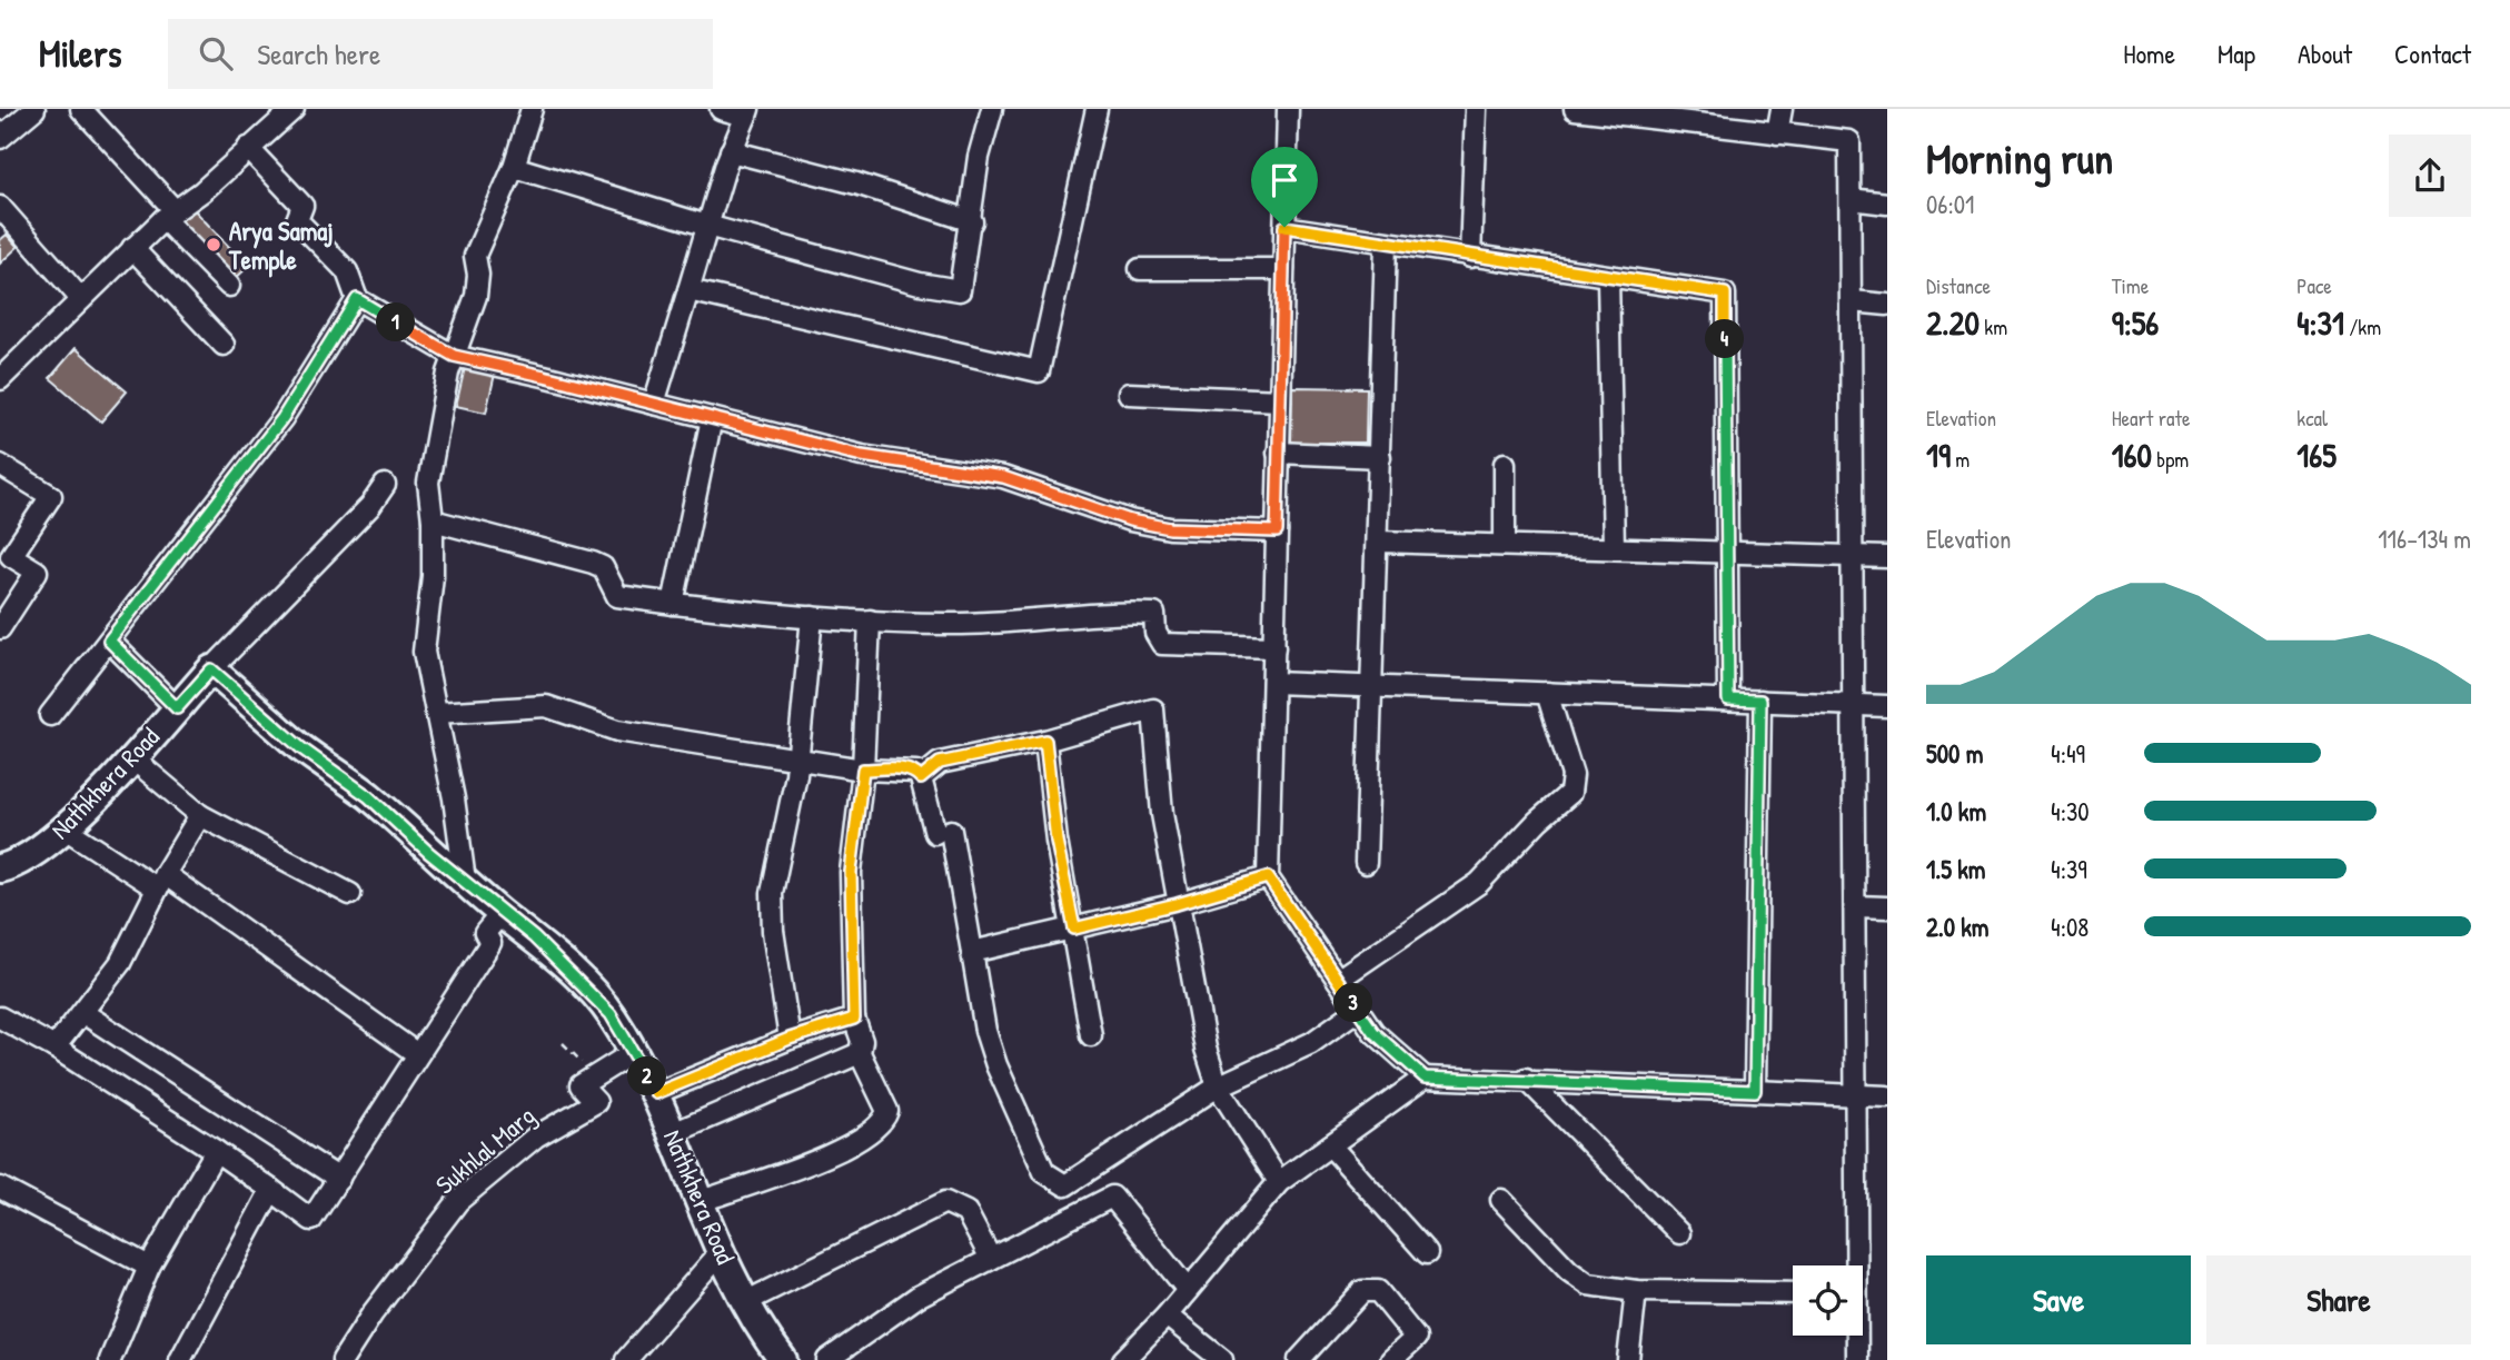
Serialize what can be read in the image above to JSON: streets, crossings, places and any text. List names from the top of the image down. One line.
{"streets":{"street":["Nathkhera Road","Sukhlal Marg"]},"places":["Arya Samaj Temple"],"page":{"header":"Milers","search":"Search here","nav":["Home","Map","About","Contact"],"heading":["Morning run","06:01"],"stats":[["Distance","2.20 km"],["Time","9:56"],["Pace","4:31 /km"],["Elevation","19 m"],["Heart rate","160 bpm"],["kcal","165"]],"pins":["1","4","3","2"],"chart":["Elevation","116–134 m"],"list":[{"name":"500 m","note":"4:49"},{"name":"1.0 km","note":"4:30"},{"name":"1.5 km","note":"4:39"},{"name":"2.0 km","note":"4:08"}],"buttons":["Save","Share"]}}
